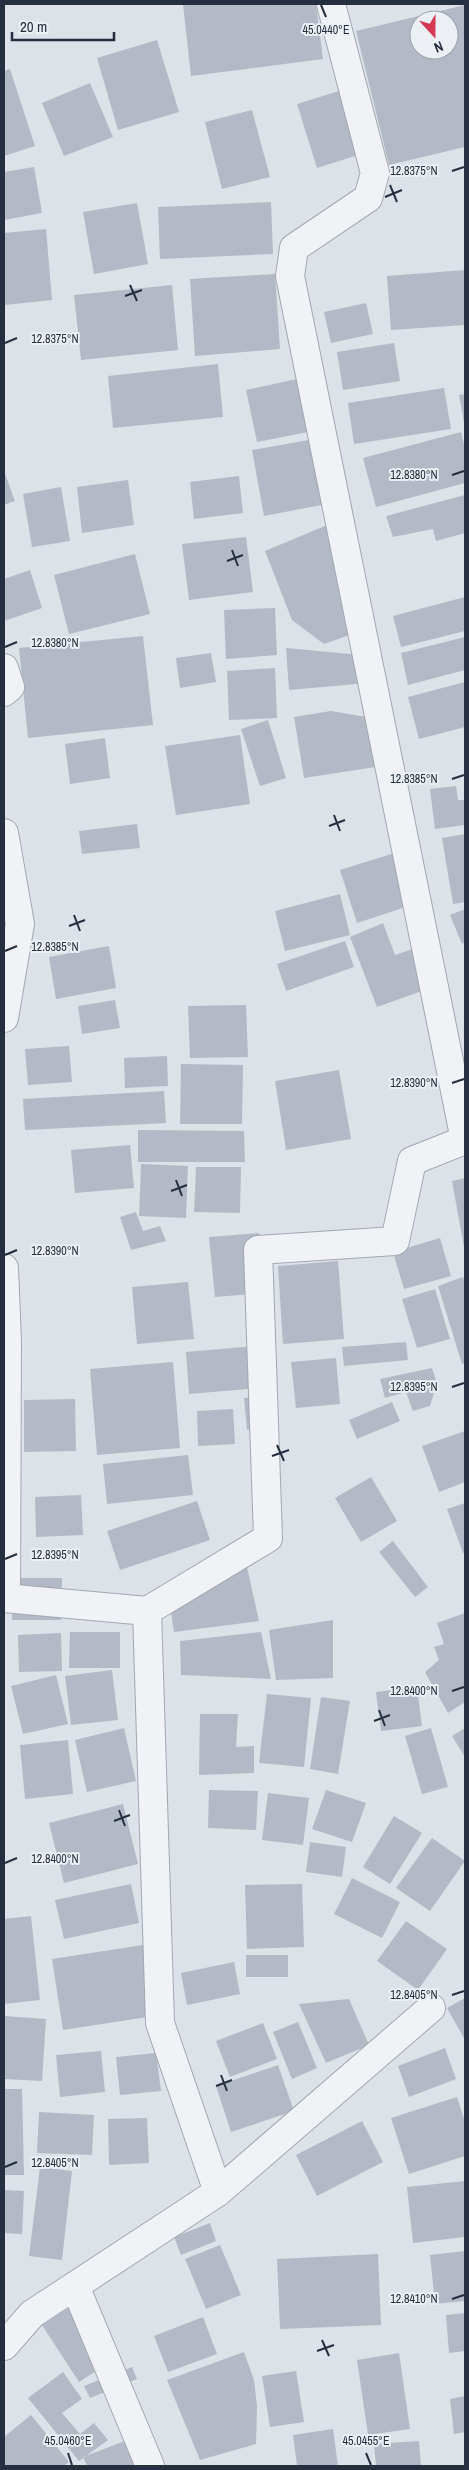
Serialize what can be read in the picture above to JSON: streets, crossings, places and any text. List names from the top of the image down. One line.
{"scale_bar":"20 m","north":"bottom","coordinates":["45.0440°E","12.8375°N","12.8380°N","12.8385°N","12.8390°N","12.8395°N","12.8400°N","12.8405°N","12.8410°N","45.0460°E","45.0455°E"]}
